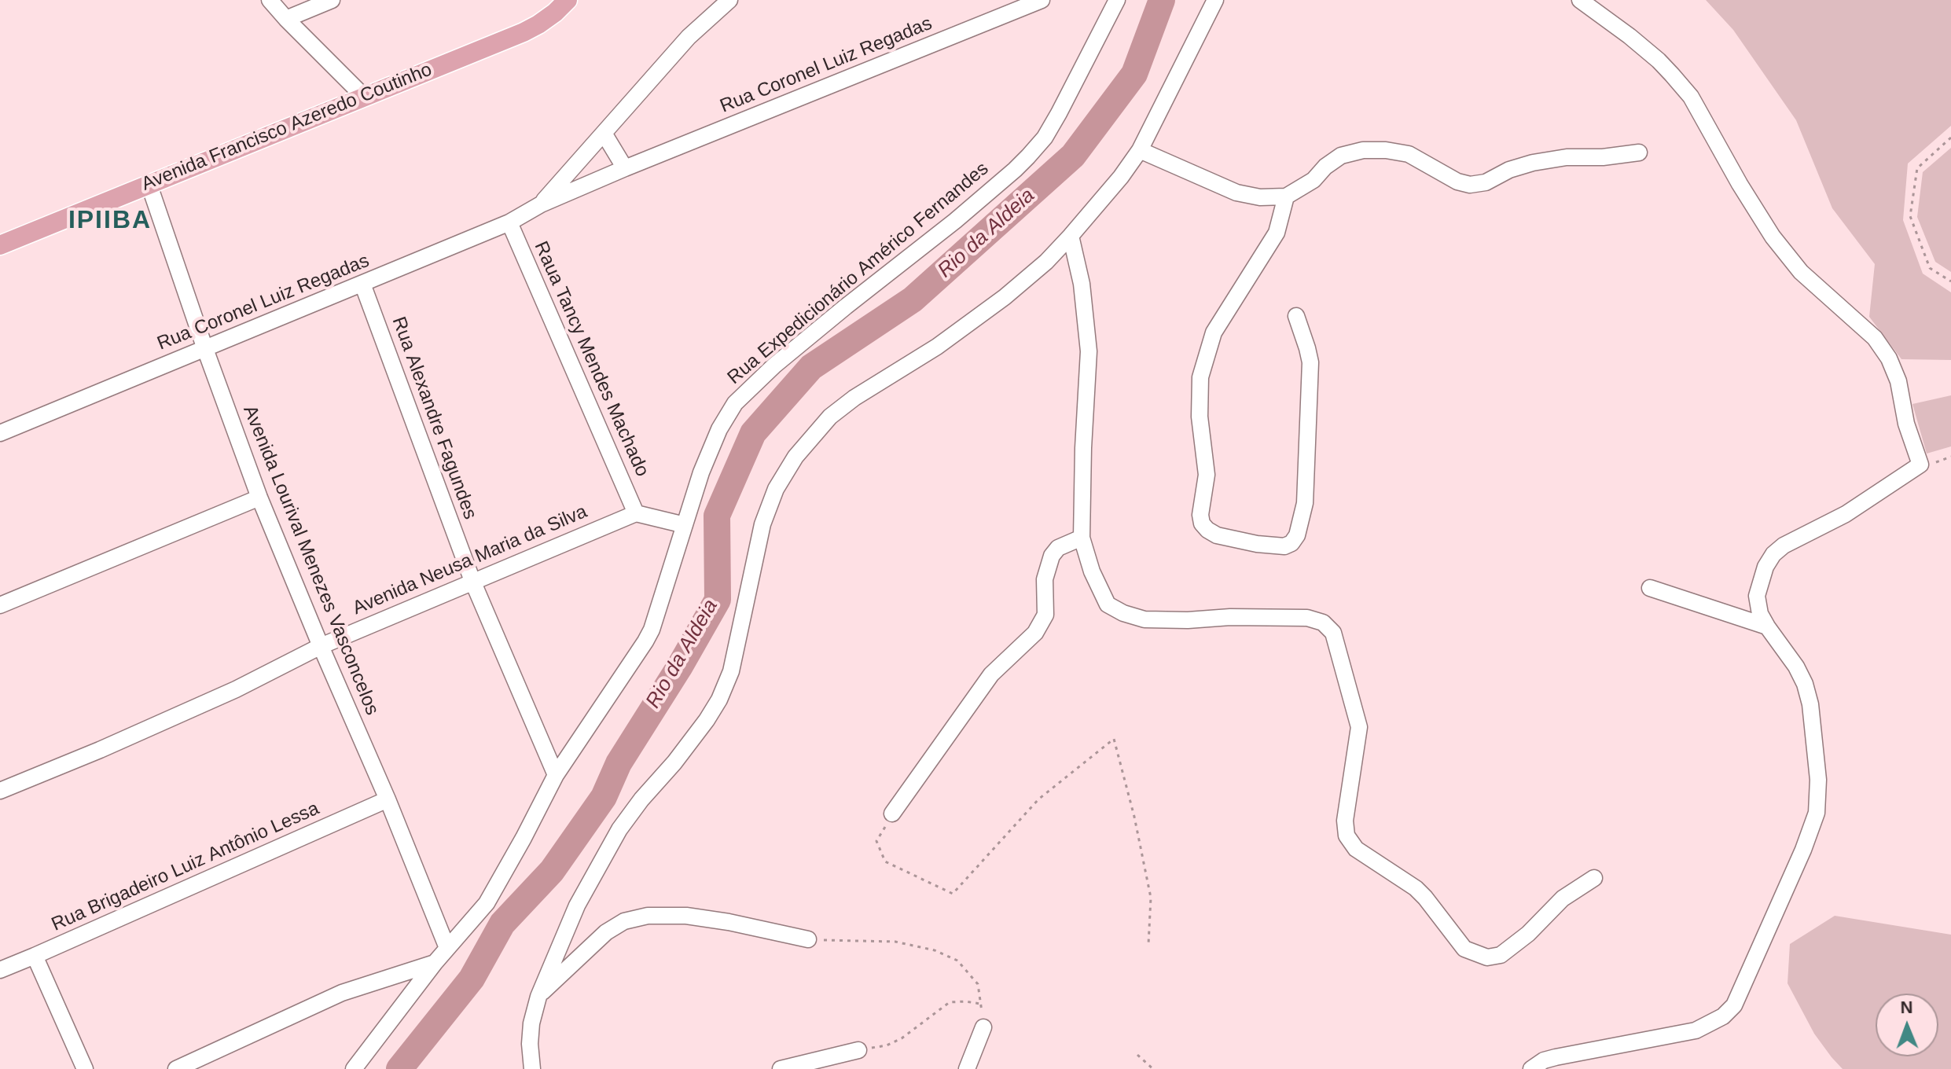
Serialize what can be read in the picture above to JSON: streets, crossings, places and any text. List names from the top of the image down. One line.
{"streets":{"main road":["Avenida Francisco Azeredo Coutinho"],"street":["Rua Coronel Luiz Regadas","Rua Expedicionário Américo Fernandes","Raua Tancy Mendes Machado","Rua Alexandre Fagundes","Avenida Lourival Menezes Vasconcelos","Avenida Neusa Maria da Silva","Rua Brigadeiro Luiz Antônio Lessa"]},"crossings":[["Rua Coronel Luiz Regadas","Raua Tancy Mendes Machado"],["Rua Coronel Luiz Regadas","Rua Alexandre Fagundes"],["Rua Coronel Luiz Regadas","Avenida Lourival Menezes Vasconcelos"],["Avenida Francisco Azeredo Coutinho","Avenida Lourival Menezes Vasconcelos"],["Rua Expedicionário Américo Fernandes","Rua Alexandre Fagundes"],["Rua Expedicionário Américo Fernandes","Avenida Lourival Menezes Vasconcelos"],["Raua Tancy Mendes Machado","Avenida Neusa Maria da Silva"],["Rua Alexandre Fagundes","Avenida Neusa Maria da Silva"],["Avenida Lourival Menezes Vasconcelos","Avenida Neusa Maria da Silva"],["Avenida Lourival Menezes Vasconcelos","Rua Brigadeiro Luiz Antônio Lessa"]],"districts":["IPIIBA"],"water":["Rio da Aldeia"],"north":"top"}
